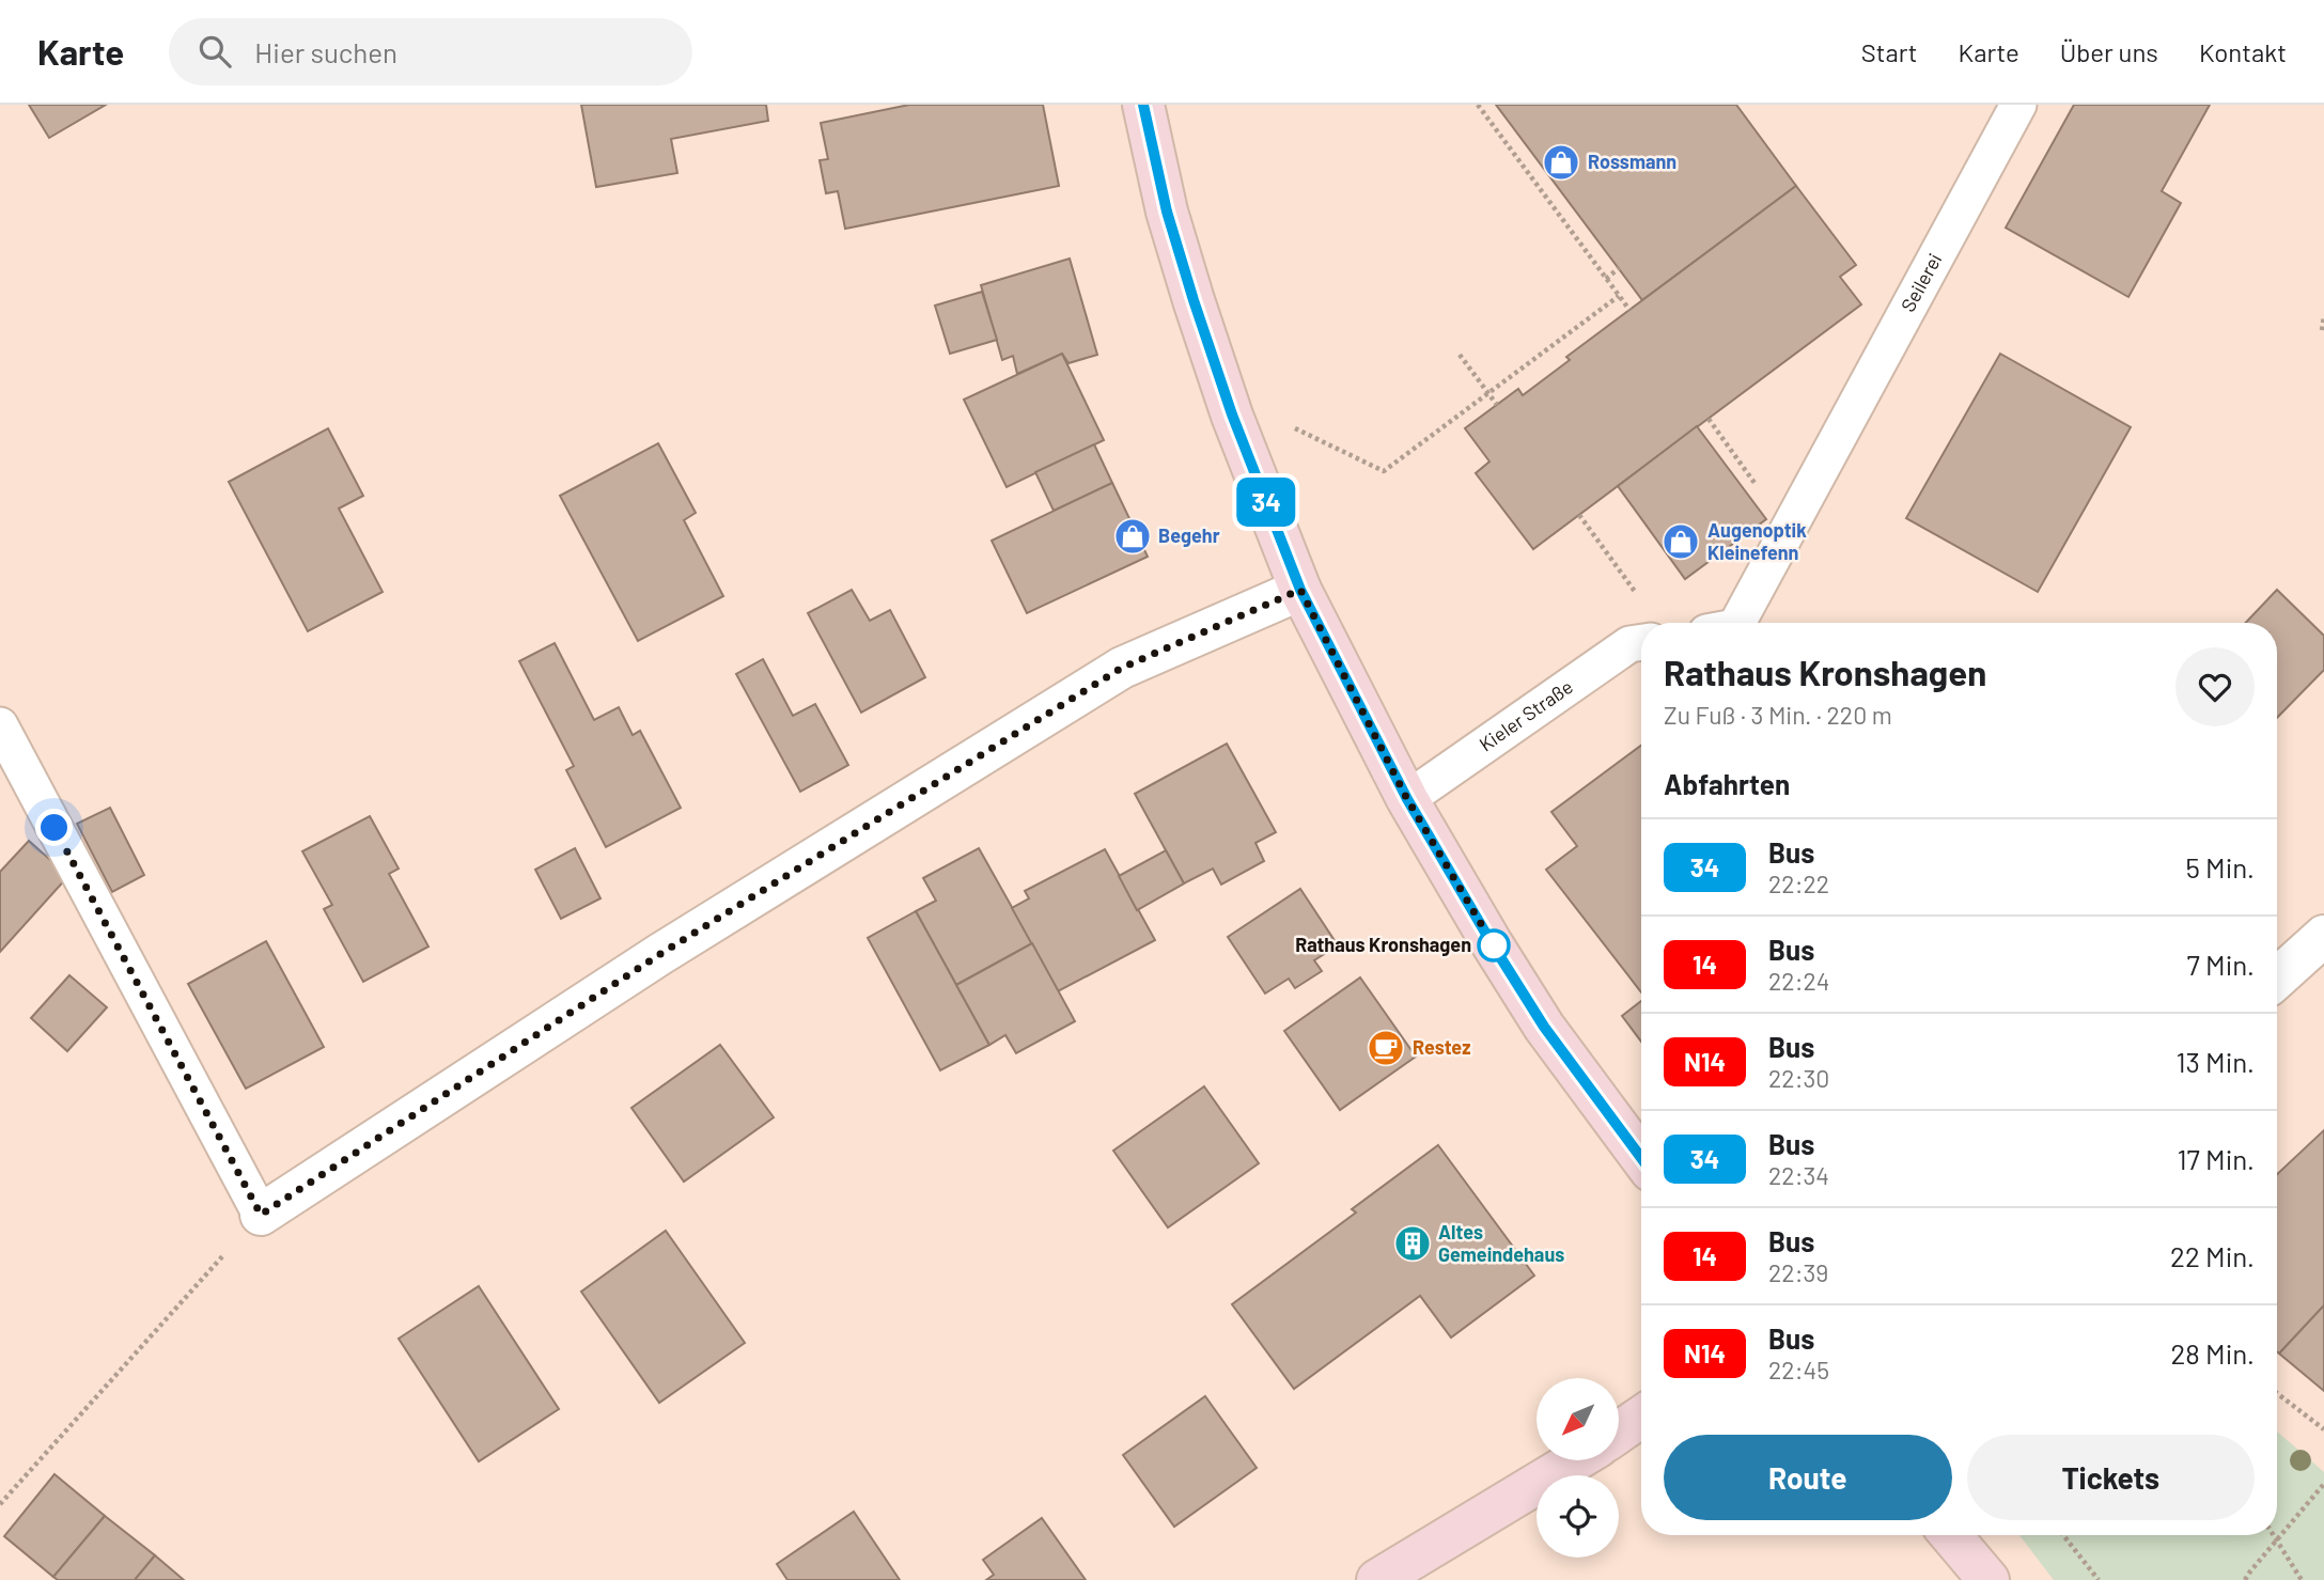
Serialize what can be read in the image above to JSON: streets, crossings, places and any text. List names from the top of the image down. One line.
{"streets":{"lane":["Seilerei","Kieler Straße"]},"places":{"shop":["Rossmann","Begehr","Augenoptik Kleinefenn"],"other":["Rathaus Kronshagen"],"cafe":["Restez"],"building":["Altes Gemeindehaus"]},"lines":["bus line 34"],"north":"bottom left","page":{"header":"Karte","search":"Hier suchen","nav":["Start","Karte","Über uns","Kontakt"],"on_map":"34","heading":[["Rathaus Kronshagen","Zu Fuß · 3 Min. · 220 m"],"Abfahrten"],"list":[{"mark":"34","name":"Bus","note":"22:22","value":"5 Min."},{"mark":"14","name":"Bus","note":"22:24","value":"7 Min."},{"mark":"N14","name":"Bus","note":"22:30","value":"13 Min."},{"mark":"34","name":"Bus","note":"22:34","value":"17 Min."},{"mark":"14","name":"Bus","note":"22:39","value":"22 Min."},{"mark":"N14","name":"Bus","note":"22:45","value":"28 Min."}],"buttons":["Route","Tickets"]}}
